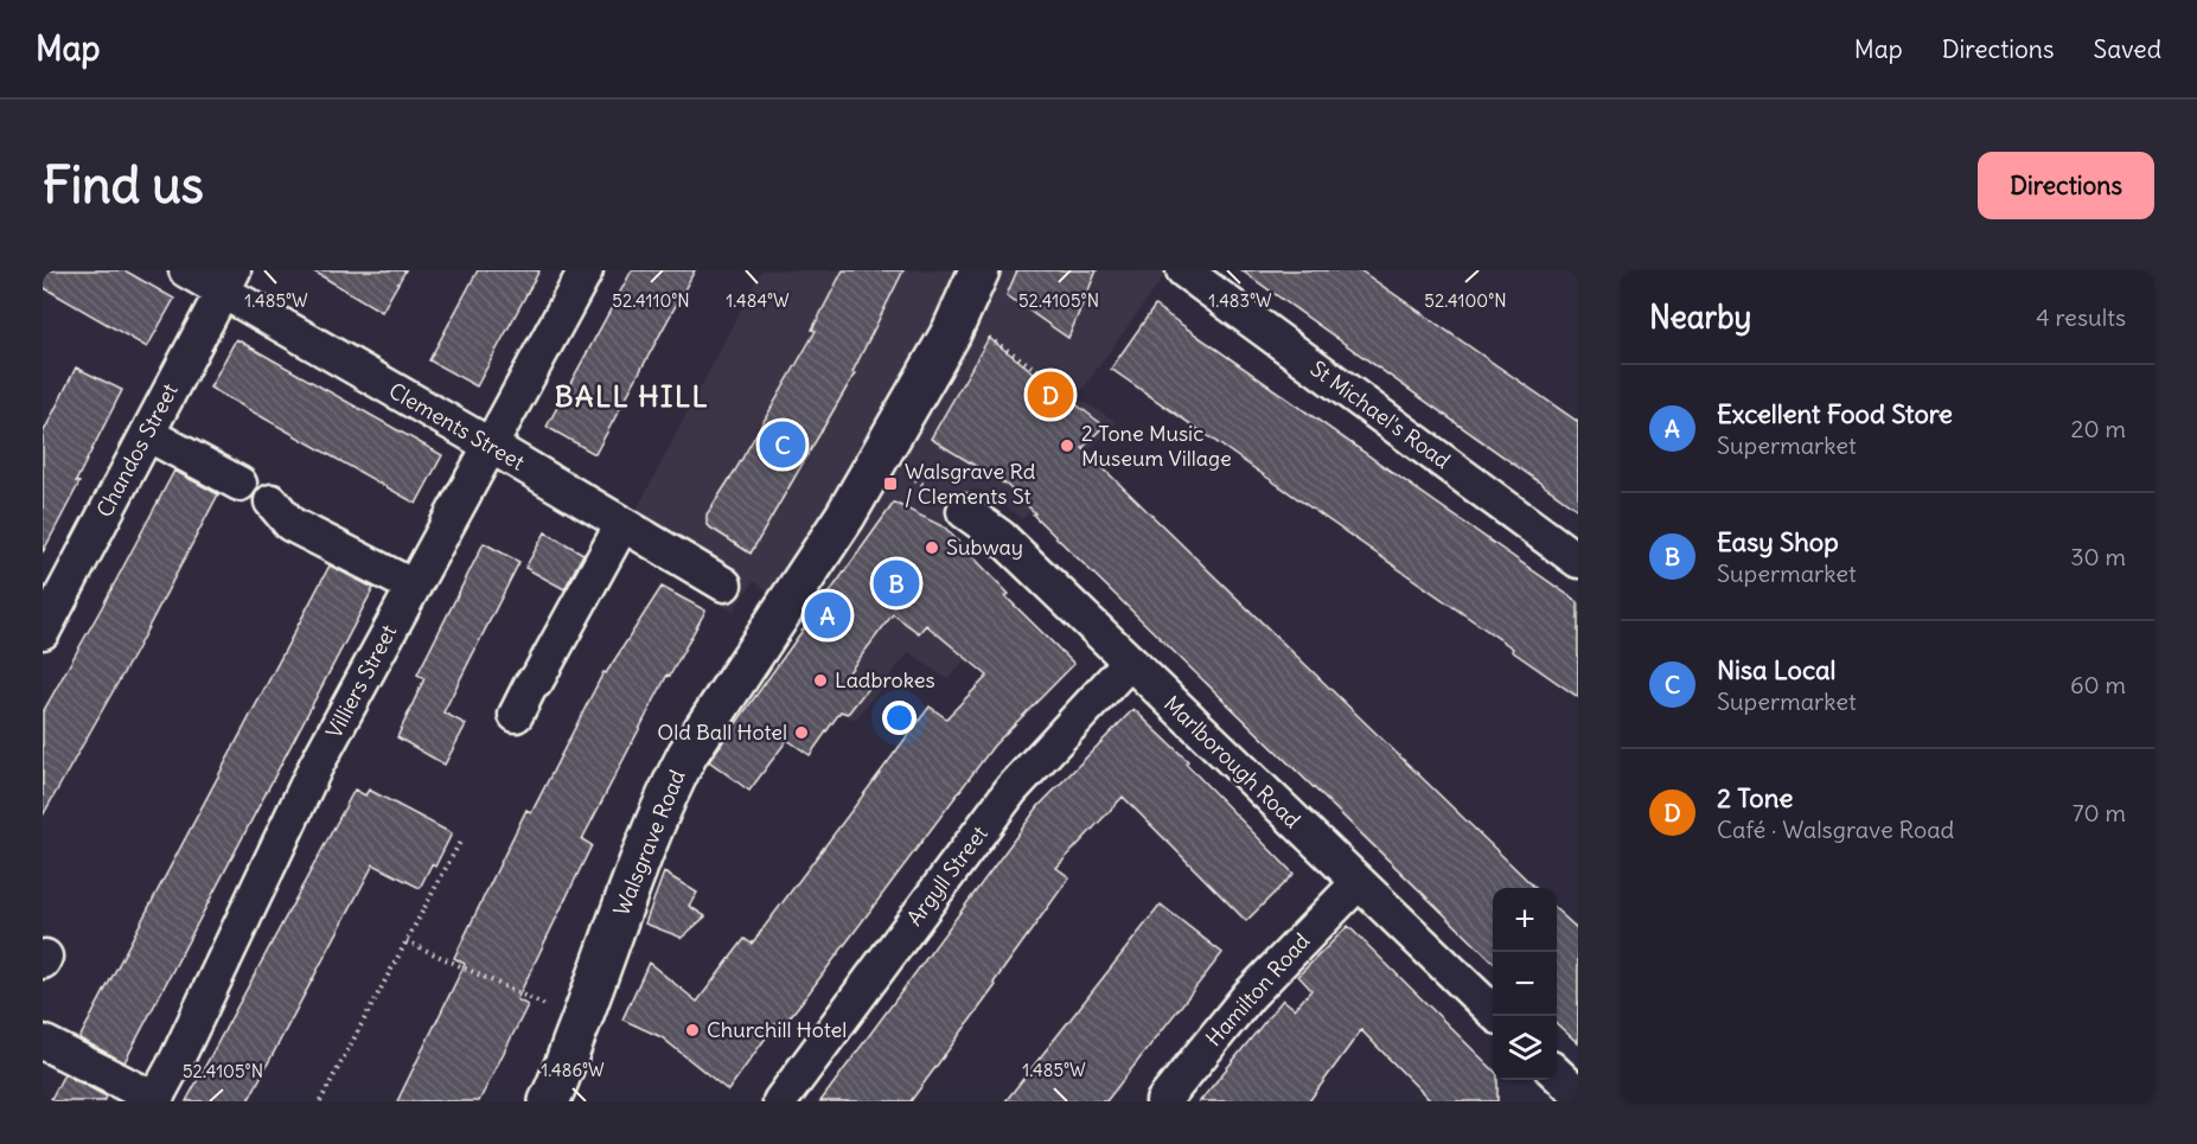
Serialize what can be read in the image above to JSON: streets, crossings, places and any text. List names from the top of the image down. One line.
{"streets":{"highway":["Walsgrave Road"],"street":["St Michael's Road","Clements Street","Chandos Street","Villiers Street","Marlborough Road","Argyll Street","Hamilton Road"]},"crossings":[["Clements Street","Chandos Street"],["Clements Street","Villiers Street"],["Marlborough Road","Argyll Street"],["Marlborough Road","Hamilton Road"]],"districts":["BALL HILL"],"places":{"other":["2 Tone Music Museum Village","Subway","Ladbrokes","Old Ball Hotel","Churchill Hotel"],"transit":["Walsgrave Rd / Clements St"]},"page":{"header":"Map","nav":["Map","Directions","Saved"],"buttons":"Directions","title":"Find us","heading":["Nearby","4 results"],"list":[{"mark":"A","name":"Excellent Food Store","note":"Supermarket","value":"20 m"},{"mark":"B","name":"Easy Shop","note":"Supermarket","value":"30 m"},{"mark":"C","name":"Nisa Local","note":"Supermarket","value":"60 m"},{"mark":"D","name":"2 Tone","note":"Café · Walsgrave Road","value":"70 m"}],"pins":["D","C","B","A"],"map_buttons":["+","−"]},"coordinates":["52.4110°N","52.4105°N","52.4100°N","1.485°W","1.484°W","1.483°W","1.486°W"]}
